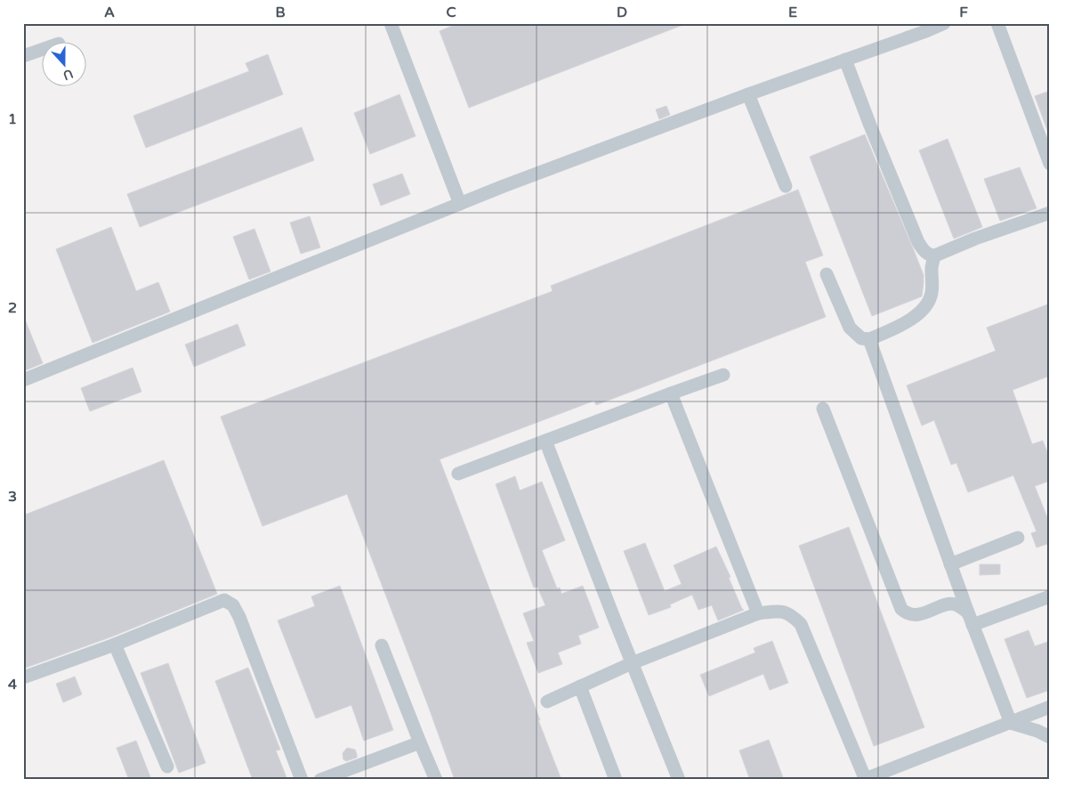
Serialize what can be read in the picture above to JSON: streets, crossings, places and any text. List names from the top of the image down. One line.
{"north":"bottom","grid":{"columns":["A","B","C","D","E","F"],"rows":["1","2","3","4"]}}
